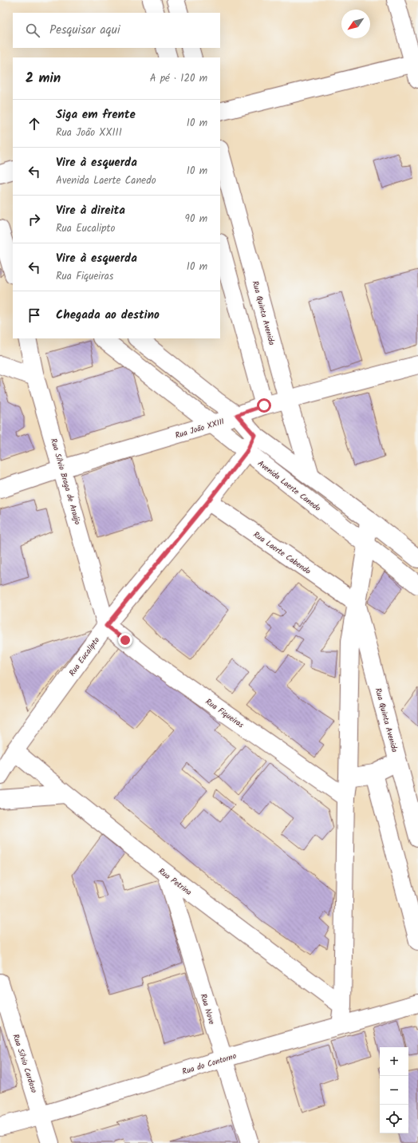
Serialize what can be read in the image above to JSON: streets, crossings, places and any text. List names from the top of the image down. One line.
{"streets":{"street":["Rua Quinta Avenida","Rua João XXIII","Rua Silvio Braga de Araújo","Avenida Laerte Canedo","Rua Laerte Cabendo","Rua Eucalipto","Rua Fiqueiras","Rua Petrina","Rua Nove","Rua Silvio Cardoso","Rua do Contorno"]},"crossings":[["Rua Quinta Avenida","Rua João XXIII"],["Rua Quinta Avenida","Rua Laerte Cabendo"],["Rua João XXIII","Rua Silvio Braga de Araújo"],["Rua João XXIII","Avenida Laerte Canedo"],["Rua Silvio Braga de Araújo","Rua Eucalipto"],["Rua Silvio Braga de Araújo","Rua Fiqueiras"],["Avenida Laerte Canedo","Rua Eucalipto"],["Rua Laerte Cabendo","Rua Eucalipto"],["Rua Eucalipto","Rua Fiqueiras"],["Rua Eucalipto","Rua Petrina"],["Rua Petrina","Rua Nove"],["Rua Nove","Rua do Contorno"],["Rua Silvio Cardoso","Rua do Contorno"]],"north":"bottom left","page":{"search":"Pesquisar aqui","heading":["2 min","A pé · 120 m"],"list":[["Siga em frente","Rua João XXIII","10 m"],["Vire à esquerda","Avenida Laerte Canedo","10 m"],["Vire à direita","Rua Eucalipto","90 m"],["Vire à esquerda","Rua Fiqueiras","10 m"],"Chegada ao destino"],"map_buttons":["+","−"]}}
